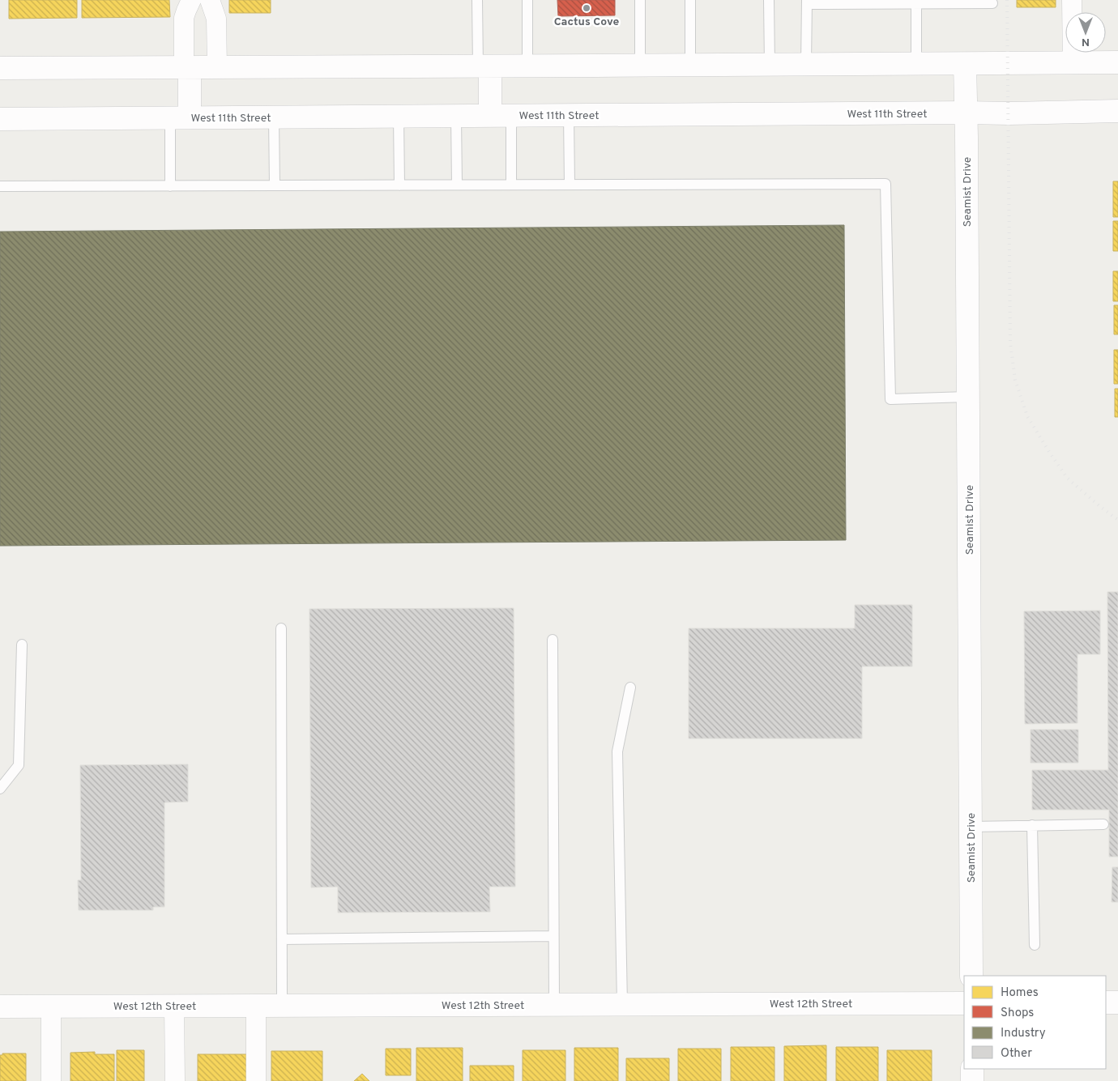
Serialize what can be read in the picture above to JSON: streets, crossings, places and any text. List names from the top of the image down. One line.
{"streets":{"main road":["West 11th Street","Seamist Drive","West 12th Street"]},"crossings":[["West 11th Street","Seamist Drive"]],"places":["Cactus Cove"],"legend":["Homes","Shops","Industry","Other"],"north":"bottom"}
